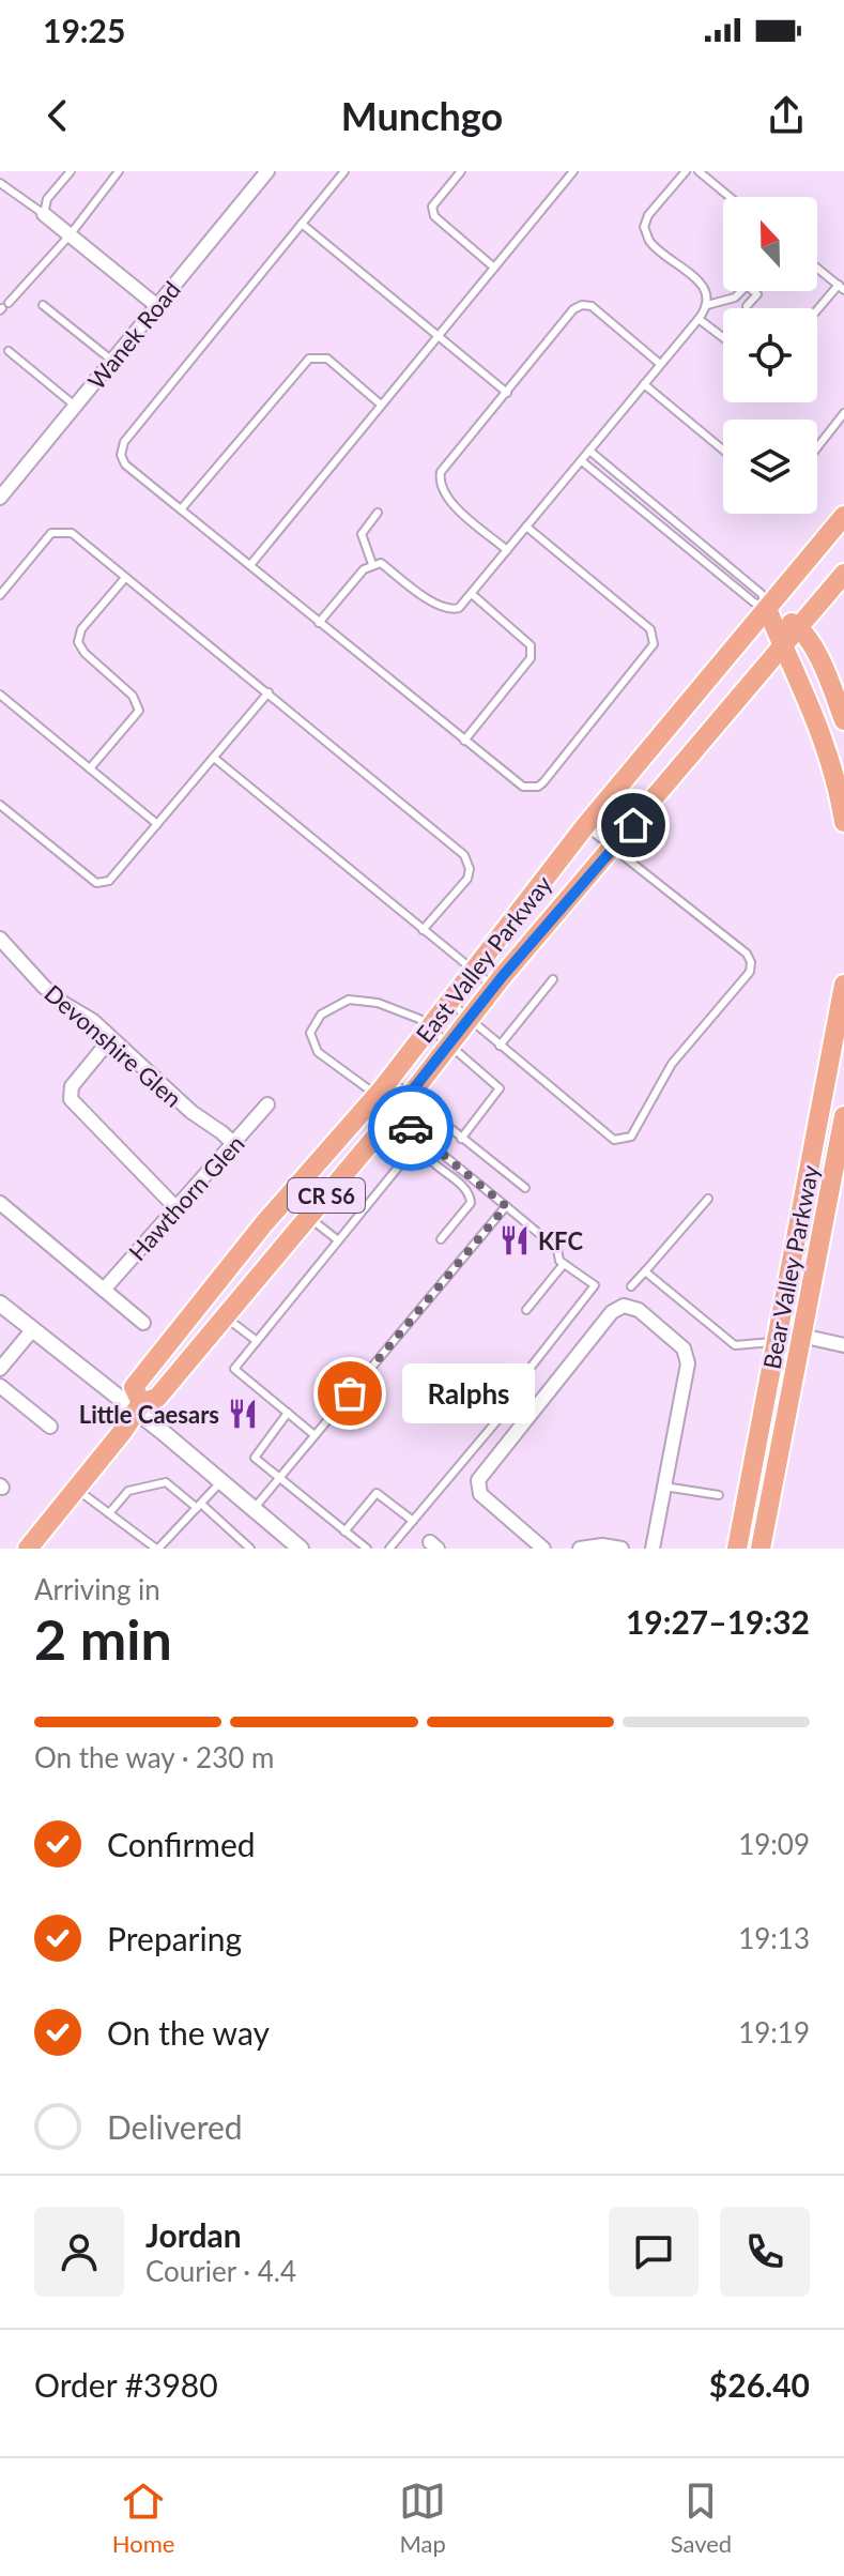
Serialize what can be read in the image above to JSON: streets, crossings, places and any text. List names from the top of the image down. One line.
{"streets":{"main road":["East Valley Parkway","CR S6","Bear Valley Parkway"],"street":["Wanek Road","Devonshire Glen","Hawthorn Glen"]},"crossings":[["Devonshire Glen","Hawthorn Glen"]],"places":{"restaurant":["KFC","Little Caesars"],"other":["Ralphs"]},"north":"top","page":{"status":"19:25","header":"Munchgo","bubble":"Ralphs","heading":["2 min","Arriving in","19:27–19:32"],"panel":["Jordan","Courier · 4.4","Order #3980","$26.40"],"bar":"On the way · 230 m","list":[["Confirmed","19:09"],["Preparing","19:13"],["On the way","19:19"],"Delivered"],"tabs":["Home","Map","Saved"]}}
